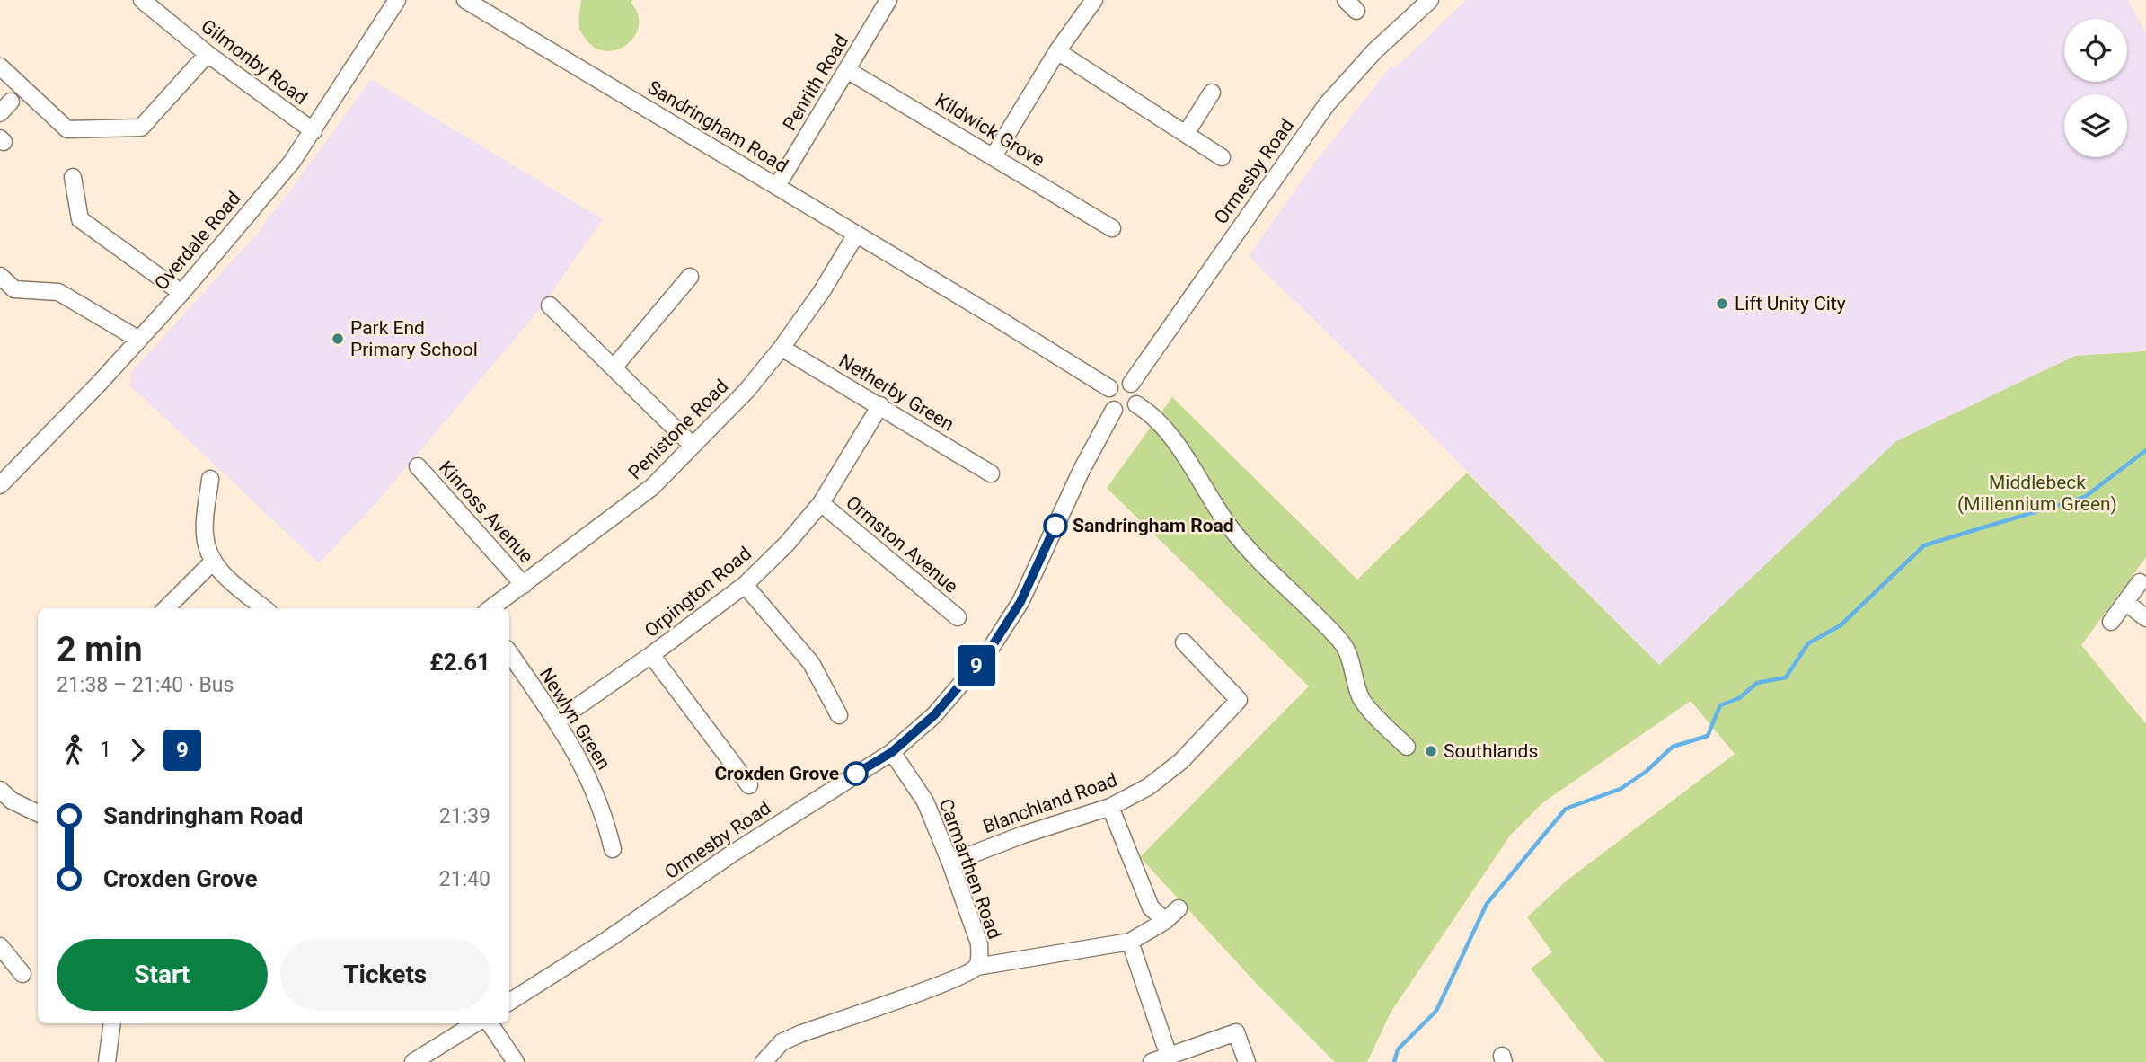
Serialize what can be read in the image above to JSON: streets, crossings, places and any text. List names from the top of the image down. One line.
{"streets":{"street":["Gilmonby Road","Penrith Road","Sandringham Road","Kildwick Grove","Ormesby Road","Overdale Road","Netherby Green","Penistone Road","Kinross Avenue","Ormston Avenue","Orpington Road","Newlyn Green","Blanchland Road","Carmarthen Road"]},"crossings":[["Gilmonby Road","Overdale Road"],["Penrith Road","Sandringham Road"],["Penrith Road","Kildwick Grove"],["Sandringham Road","Ormesby Road"],["Sandringham Road","Penistone Road"],["Ormesby Road","Carmarthen Road"],["Netherby Green","Penistone Road"],["Netherby Green","Orpington Road"],["Penistone Road","Kinross Avenue"],["Ormston Avenue","Orpington Road"],["Orpington Road","Newlyn Green"],["Blanchland Road","Carmarthen Road"]],"parks":["Middlebeck (Millennium Green)"],"places":["Lift Unity City","Park End Primary School","Sandringham Road","Southlands","Croxden Grove"],"lines":["bus line 9"],"page":{"on_map":"9","heading":["2 min","21:38 – 21:40 · Bus","£2.61"],"legs":["1","9"],"list":[{"name":"Sandringham Road","value":"21:39"},{"name":"Croxden Grove","value":"21:40"}],"buttons":["Start","Tickets"]}}
